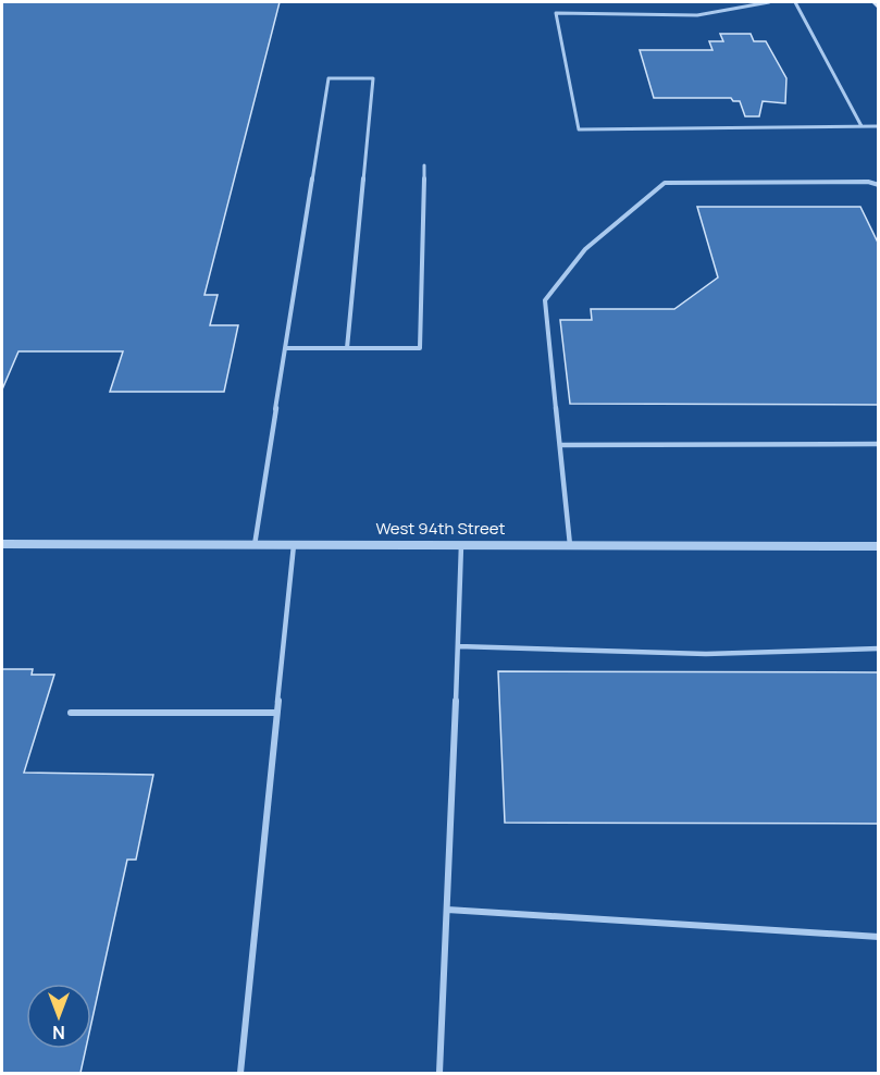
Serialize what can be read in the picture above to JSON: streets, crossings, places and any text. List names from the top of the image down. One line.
{"streets":{"street":["West 94th Street"]},"north":"bottom"}
